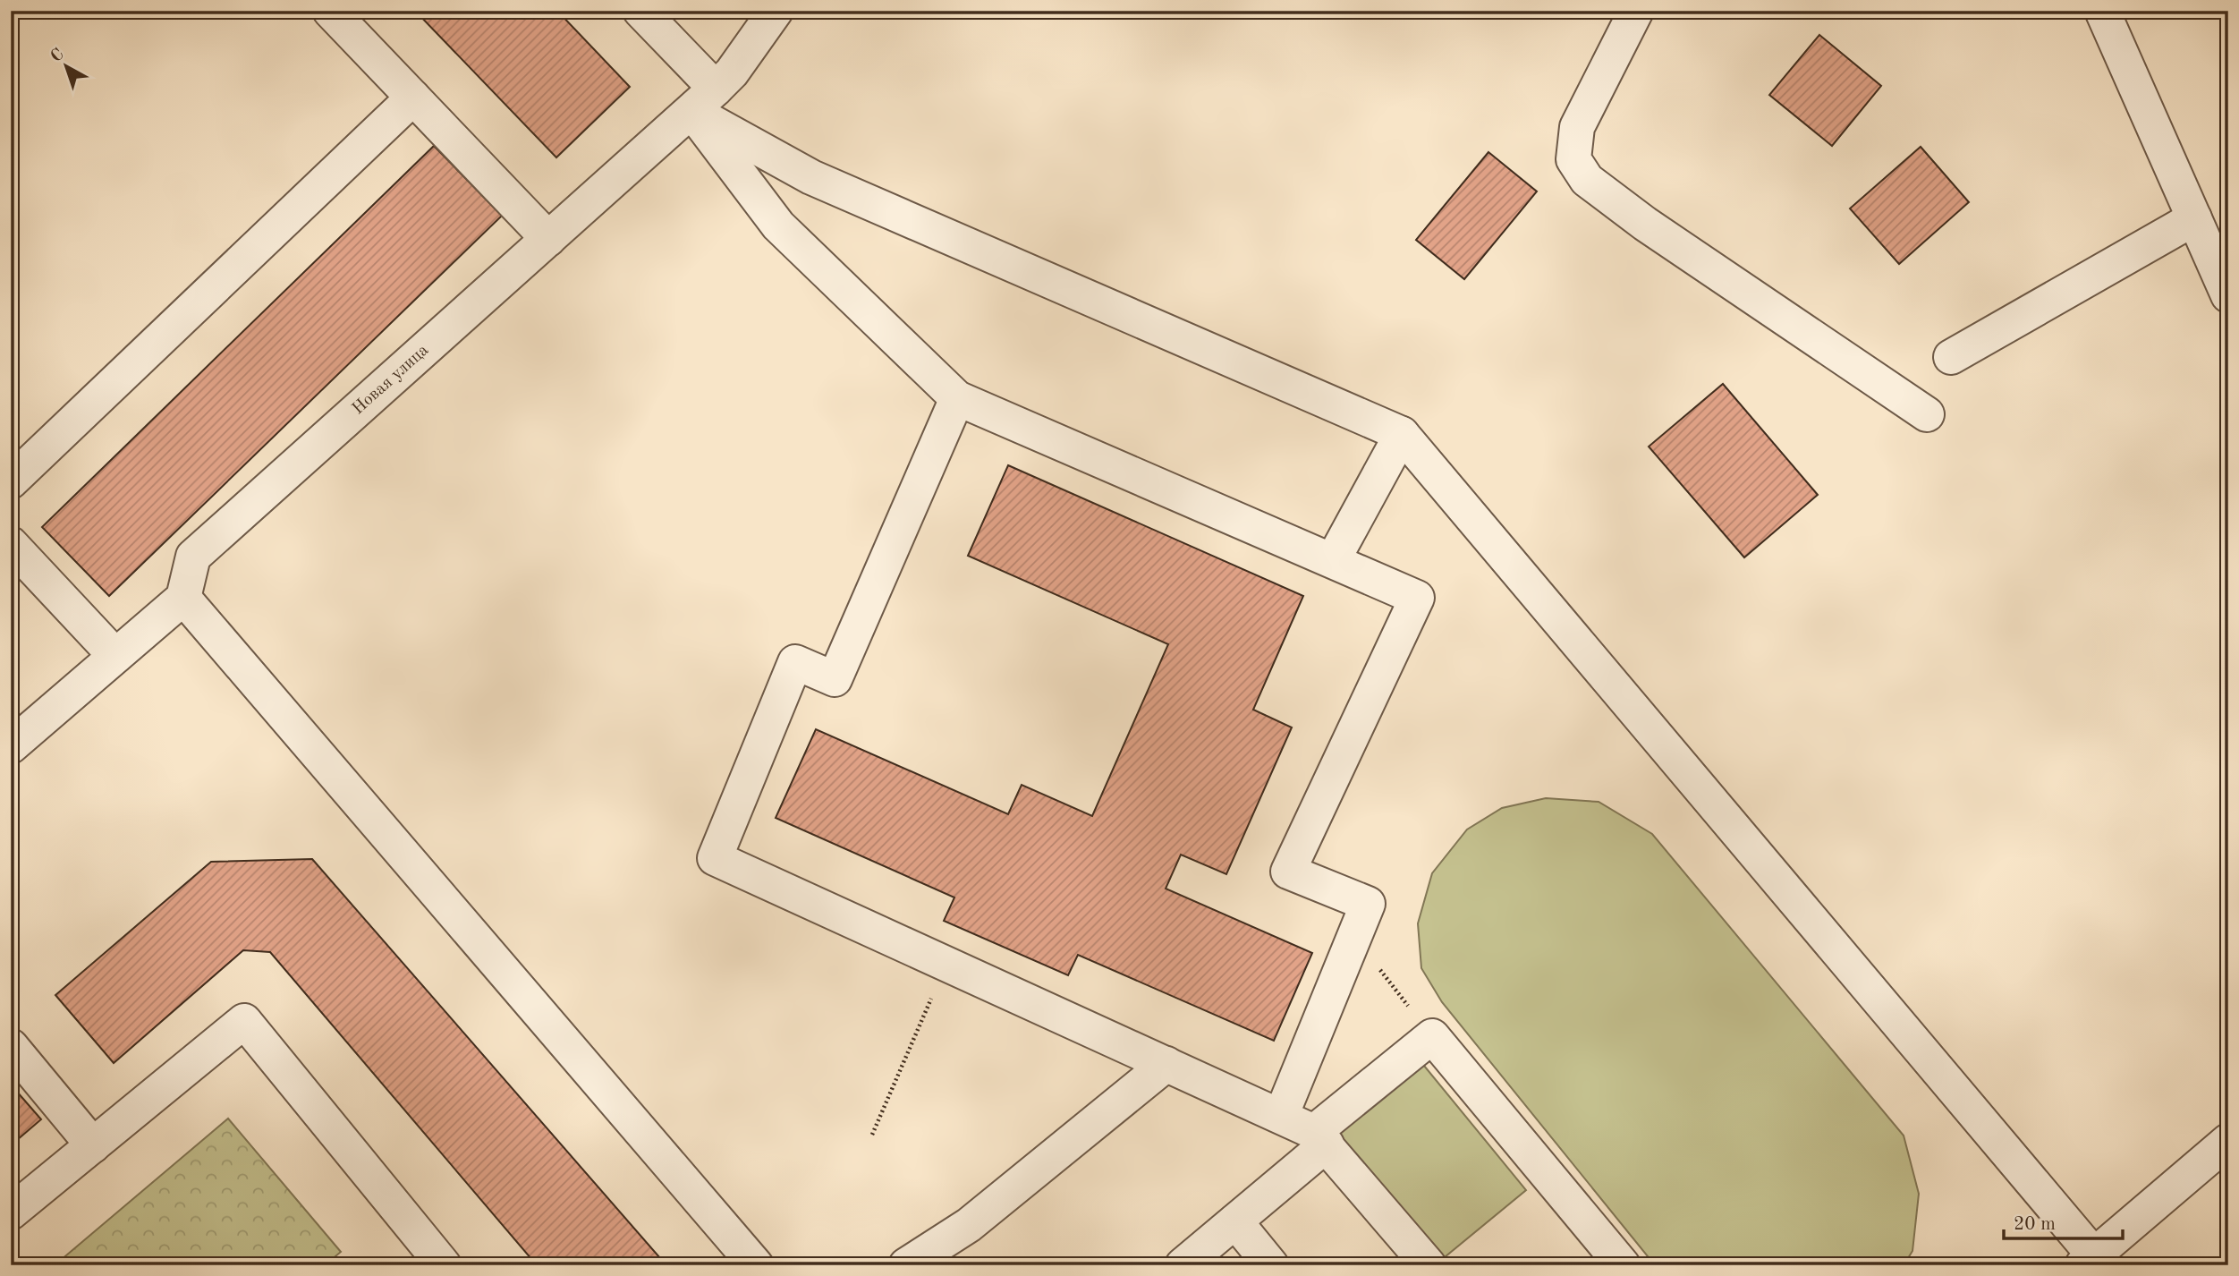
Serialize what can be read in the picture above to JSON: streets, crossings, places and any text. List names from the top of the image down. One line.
{"streets":{"street":["Новая улица"]},"scale_bar":"20 m","north":"top left"}
